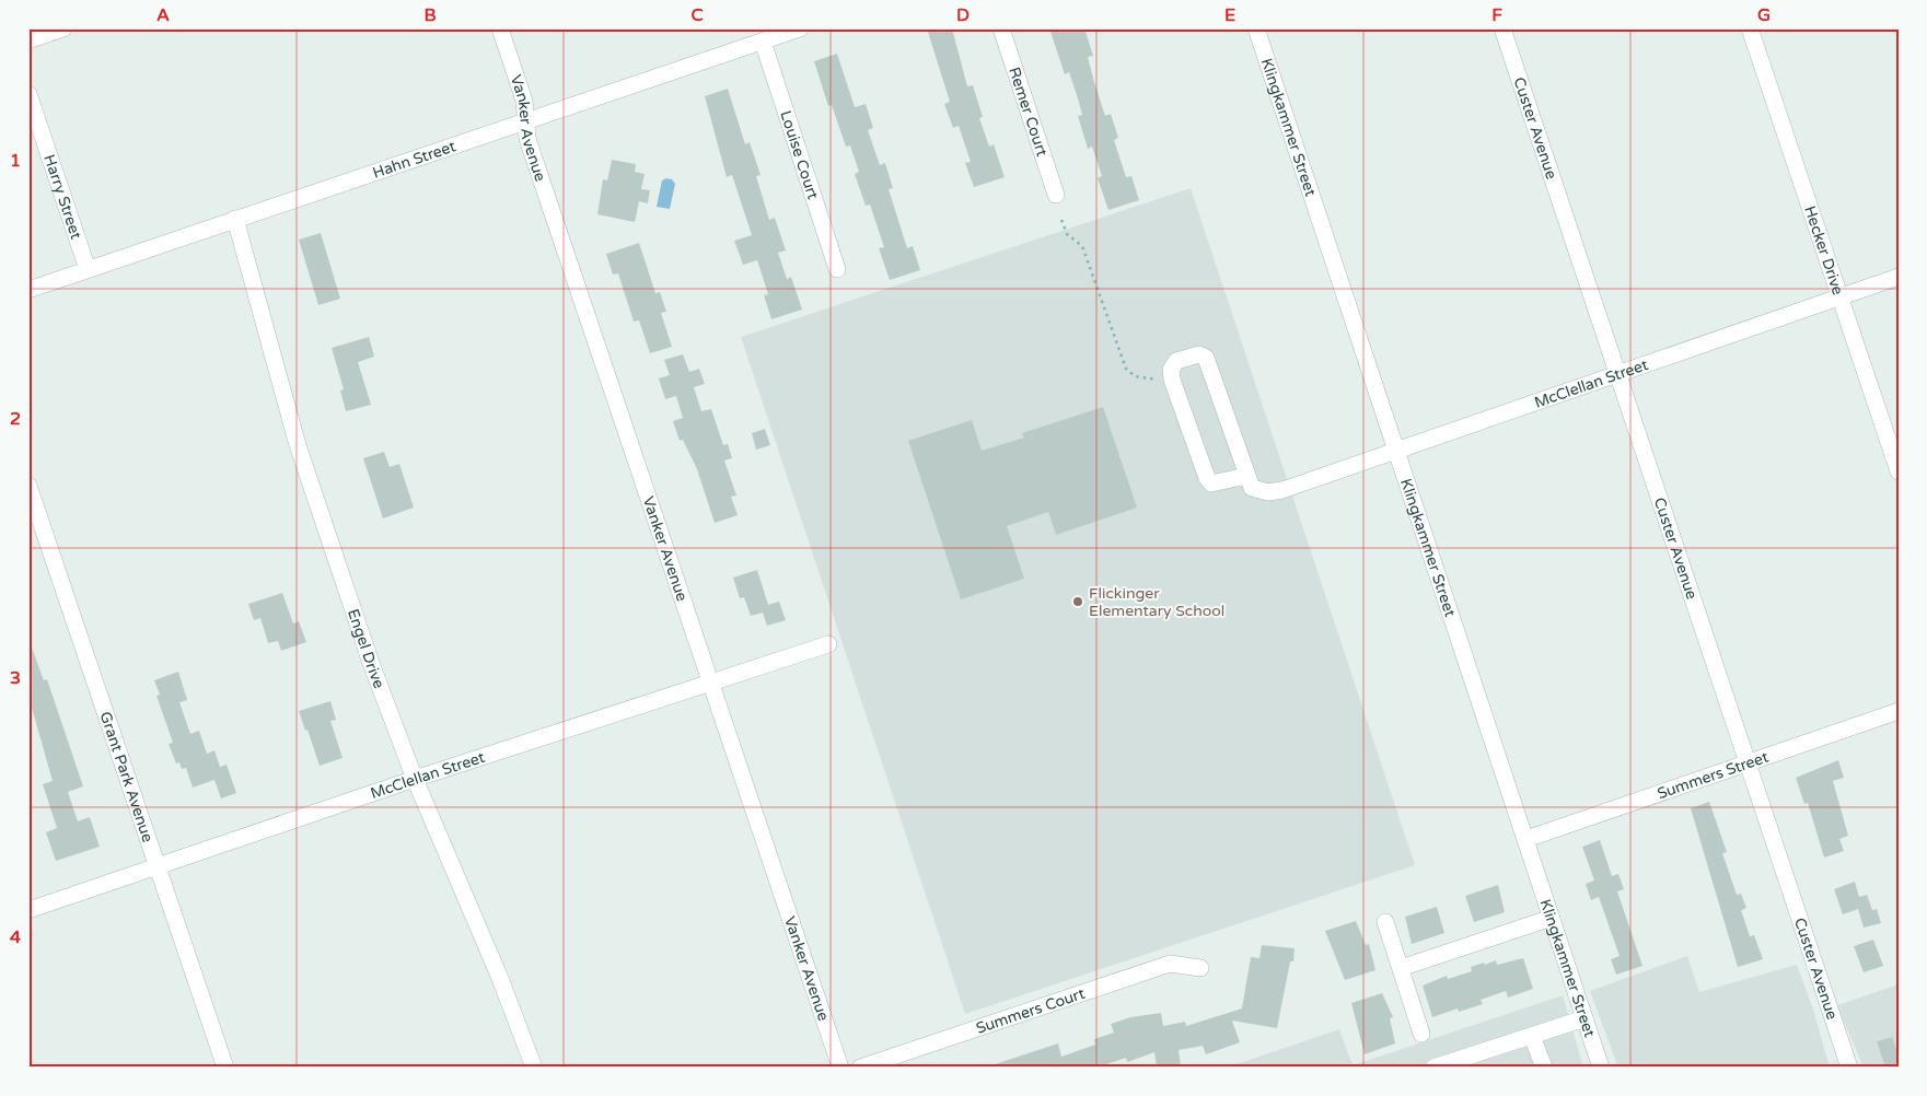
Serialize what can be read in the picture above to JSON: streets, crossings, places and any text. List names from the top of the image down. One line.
{"streets":{"street":["Remer Court","Vanker Avenue","Klingkammer Street","Custer Avenue","Louise Court","Hahn Street","Harry Street","Hecker Drive","McClellan Street","Engel Drive","Summers Street","Grant Park Avenue","Summers Court"]},"crossings":[["Vanker Avenue","Hahn Street"],["Vanker Avenue","McClellan Street"],["Klingkammer Street","McClellan Street"],["Klingkammer Street","Summers Street"],["Custer Avenue","McClellan Street"],["Custer Avenue","Summers Street"],["Louise Court","Hahn Street"],["Hahn Street","Harry Street"],["Hahn Street","Engel Drive"],["Hecker Drive","McClellan Street"],["McClellan Street","Engel Drive"],["McClellan Street","Grant Park Avenue"]],"places":["Flickinger Elementary School"],"grid":{"columns":["A","B","C","D","E","F","G"],"rows":["1","2","3","4"]}}
